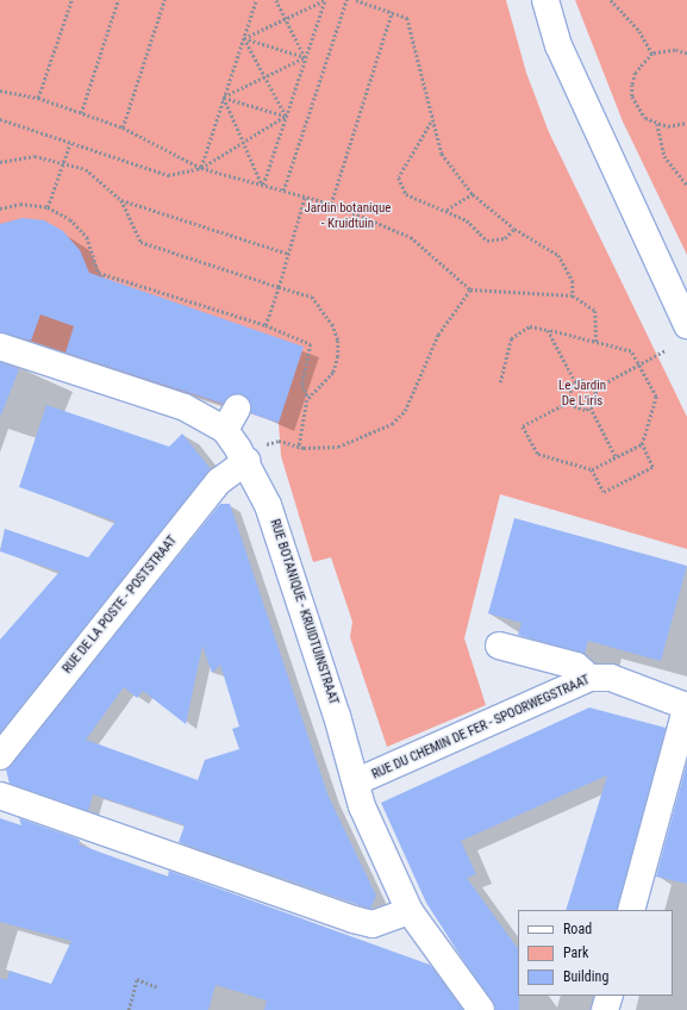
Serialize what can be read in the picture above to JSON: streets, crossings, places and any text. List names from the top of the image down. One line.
{"streets":{"street":["RUE DE LA POSTE - POSTSTRAAT","RUE BOTANIQUE - KRUIDTUINSTRAAT","RUE DU CHEMIN DE FER - SPOORWEGSTRAAT"]},"crossings":[["RUE DE LA POSTE - POSTSTRAAT","RUE BOTANIQUE - KRUIDTUINSTRAAT"],["RUE BOTANIQUE - KRUIDTUINSTRAAT","RUE DU CHEMIN DE FER - SPOORWEGSTRAAT"]],"parks":["Jardin botanique - Kruidtuin","Le Jardin De L'iris"],"legend":["Road","Park","Building"]}
